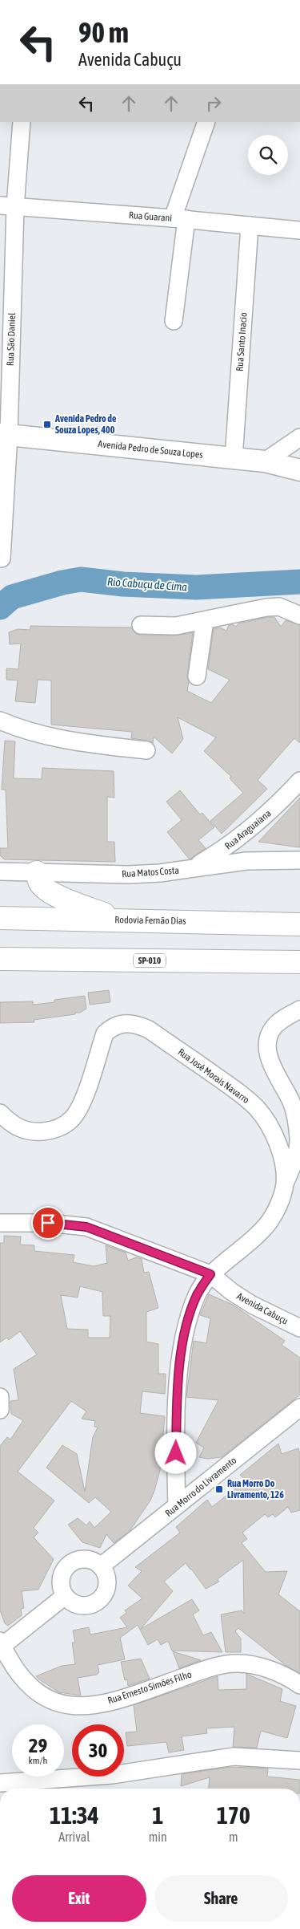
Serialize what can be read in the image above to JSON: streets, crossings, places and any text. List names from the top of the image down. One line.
{"streets":{"highway":["Rodovia Fernão Dias","SP-010"],"main road":["Avenida Pedro de Souza Lopes"],"street":["Rua Guarani","Rua São Daniel","Rua Santo Inacio","Rua Araguaiana","Rua Matos Costa","Rua José Morais Navarro","Avenida Cabuçu","Rua Morro do Livramento","Rua Ernesto Simões Filho"]},"crossings":[["Rua Guarani","Rua São Daniel"],["Rua Guarani","Rua Santo Inacio"],["Rua São Daniel","Avenida Pedro de Souza Lopes"],["Rua Santo Inacio","Avenida Pedro de Souza Lopes"],["Rua Araguaiana","Rua Matos Costa"],["Rua José Morais Navarro","Avenida Cabuçu"],["Rua José Morais Navarro","Rua Morro do Livramento"]],"water":["Rio Cabuçu de Cima"],"places":{"transit":["Avenida Pedro de Souza Lopes, 400","Rua Morro Do Livramento, 126"]},"page":{"turn":["90 m","Avenida Cabuçu"],"speed":"29 km/h","limit":"30","eta":["11:34","Arrival","1","min","170","m"],"buttons":["Exit","Share"]}}
